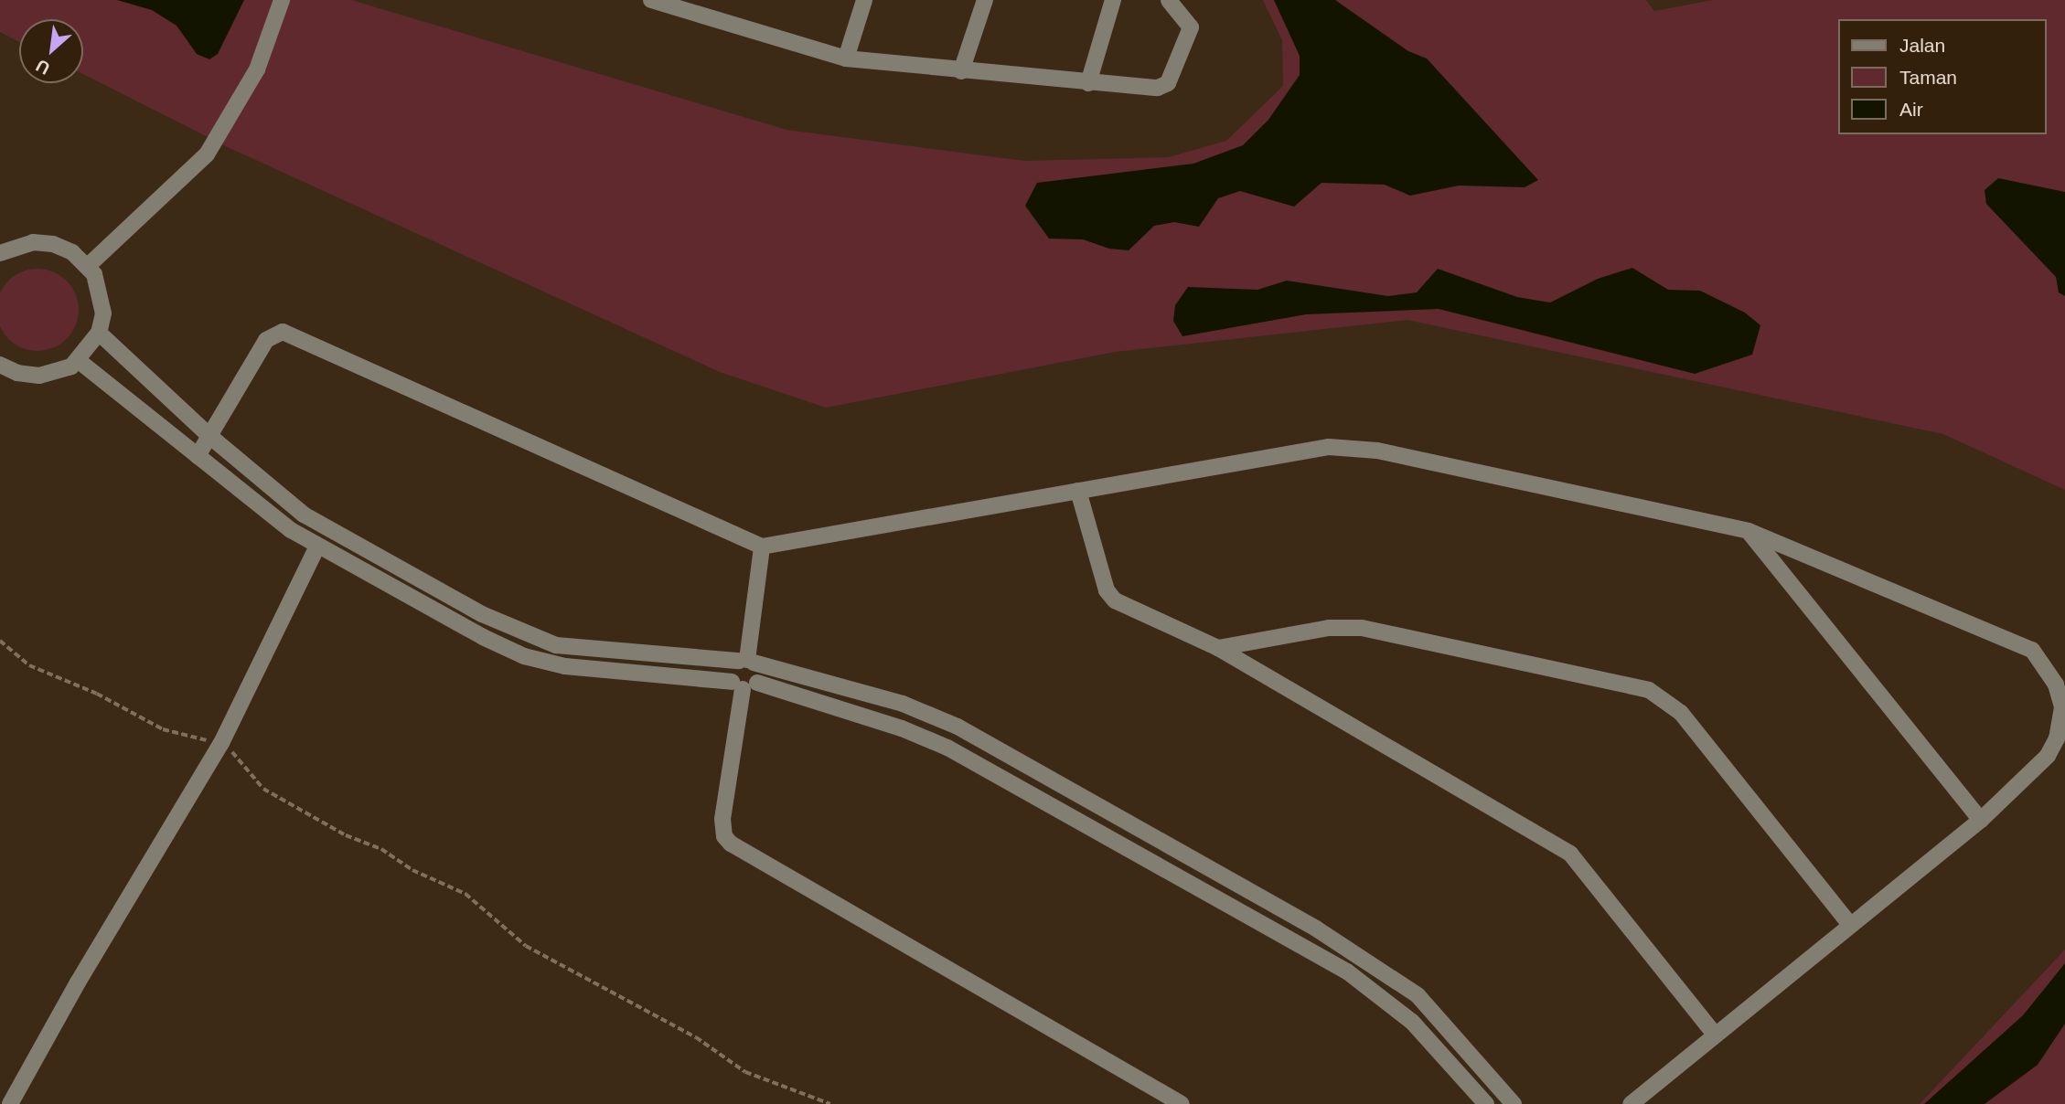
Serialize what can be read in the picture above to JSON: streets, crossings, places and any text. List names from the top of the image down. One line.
{"legend":["Jalan","Taman","Air"],"north":"bottom left"}
